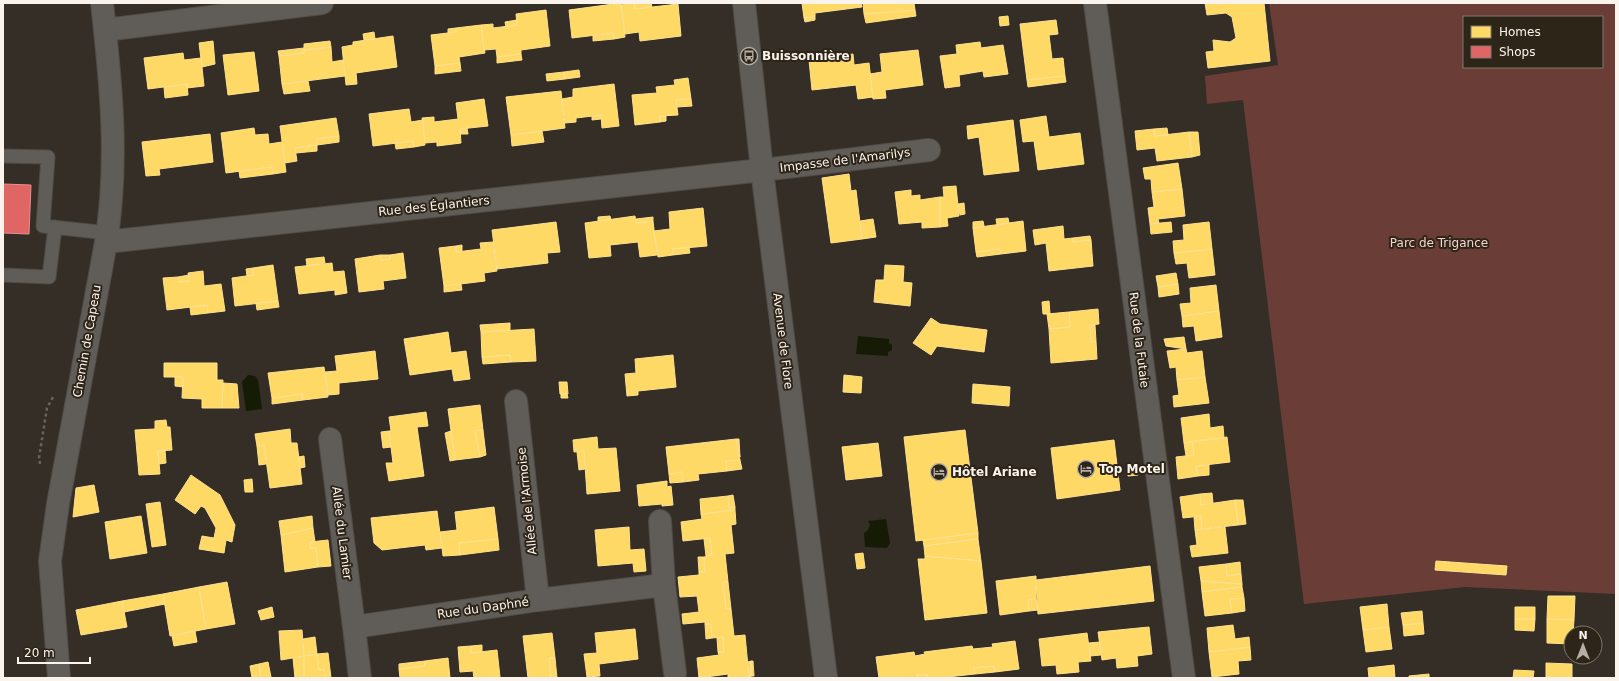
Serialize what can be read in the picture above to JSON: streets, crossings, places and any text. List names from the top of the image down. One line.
{"streets":{"street":["Impasse de l'Amarilys","Rue des Églantiers","Rue de la Futaie","Chemin de Capeau","Avenue de Flore","Allée de l'Armoise","Allée du Lamier","Rue du Daphné"]},"crossings":[["Impasse de l'Amarilys","Rue des Églantiers"],["Impasse de l'Amarilys","Avenue de Flore"],["Rue des Églantiers","Chemin de Capeau"],["Rue des Églantiers","Avenue de Flore"],["Allée de l'Armoise","Rue du Daphné"],["Allée du Lamier","Rue du Daphné"]],"parks":["Parc de Trigance"],"places":{"bus stop":["Buissonnière"],"hotel":["Top Motel","Hôtel Ariane"]},"legend":["Homes","Shops"],"scale_bar":"20 m","north":"top"}
